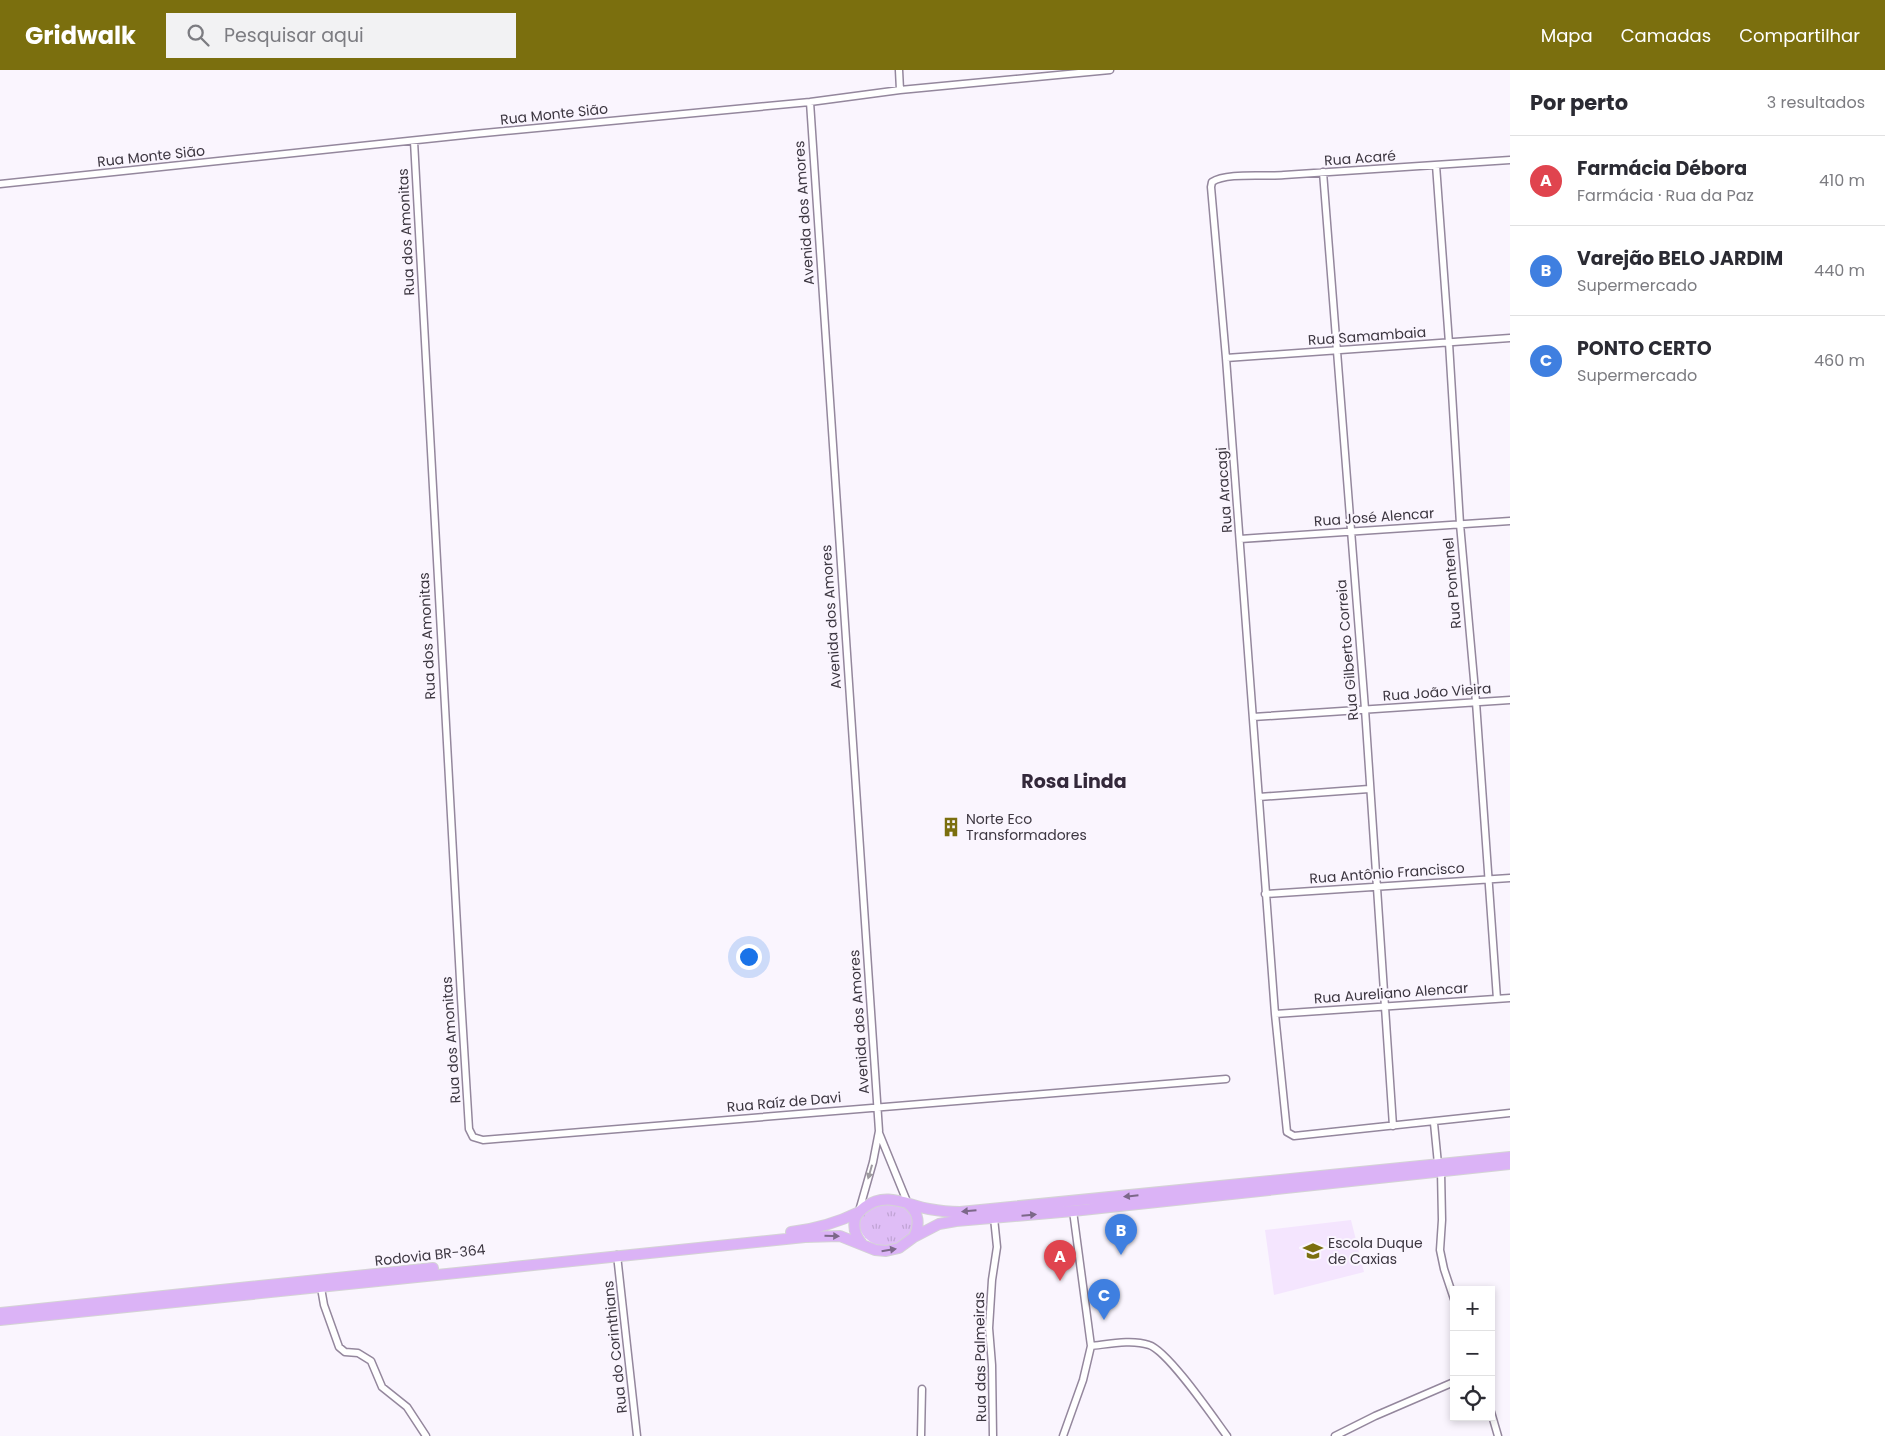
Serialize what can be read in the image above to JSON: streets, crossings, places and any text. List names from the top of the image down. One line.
{"streets":{"highway":["Rodovia BR-364"],"street":["Rua Monte Sião","Rua Acaré","Avenida dos Amores","Rua dos Amonitas","Rua Samambaia","Rua Aracagi","Rua José Alencar","Rua Pontenel","Rua Gilberto Correia","Rua João Vieira","Rua Antônio Francisco","Rua Aureliano Alencar","Rua Raíz de Davi","Rua do Corinthians","Rua das Palmeiras"]},"crossings":[["Rua Monte Sião","Avenida dos Amores"],["Rua Monte Sião","Rua dos Amonitas"],["Rua Acaré","Rua Aracagi"],["Rua Acaré","Rua Pontenel"],["Rua Acaré","Rua Gilberto Correia"],["Avenida dos Amores","Rua Raíz de Davi"],["Avenida dos Amores","Rodovia BR-364"],["Rua dos Amonitas","Rua Raíz de Davi"],["Rua Samambaia","Rua Aracagi"],["Rua Samambaia","Rua Pontenel"],["Rua Samambaia","Rua Gilberto Correia"],["Rua Aracagi","Rua José Alencar"],["Rua Aracagi","Rua João Vieira"],["Rua José Alencar","Rua Pontenel"],["Rua José Alencar","Rua Gilberto Correia"],["Rua Pontenel","Rua João Vieira"],["Rua Pontenel","Rua Antônio Francisco"],["Rua Pontenel","Rua Aureliano Alencar"],["Rua Gilberto Correia","Rua João Vieira"],["Rua Gilberto Correia","Rua Antônio Francisco"],["Rua Gilberto Correia","Rua Aureliano Alencar"]],"districts":["Rosa Linda"],"places":{"building":["Norte Eco Transformadores"],"school or university":["Escola Duque de Caxias"]},"page":{"header":"Gridwalk","search":"Pesquisar aqui","nav":["Mapa","Camadas","Compartilhar"],"heading":["Por perto","3 resultados"],"list":[{"mark":"A","name":"Farmácia Débora","note":"Farmácia · Rua da Paz","value":"410 m"},{"mark":"B","name":"Varejão BELO JARDIM","note":"Supermercado","value":"440 m"},{"mark":"C","name":"PONTO CERTO","note":"Supermercado","value":"460 m"}],"pins":["B","A","C"],"map_buttons":["+","−"]}}
